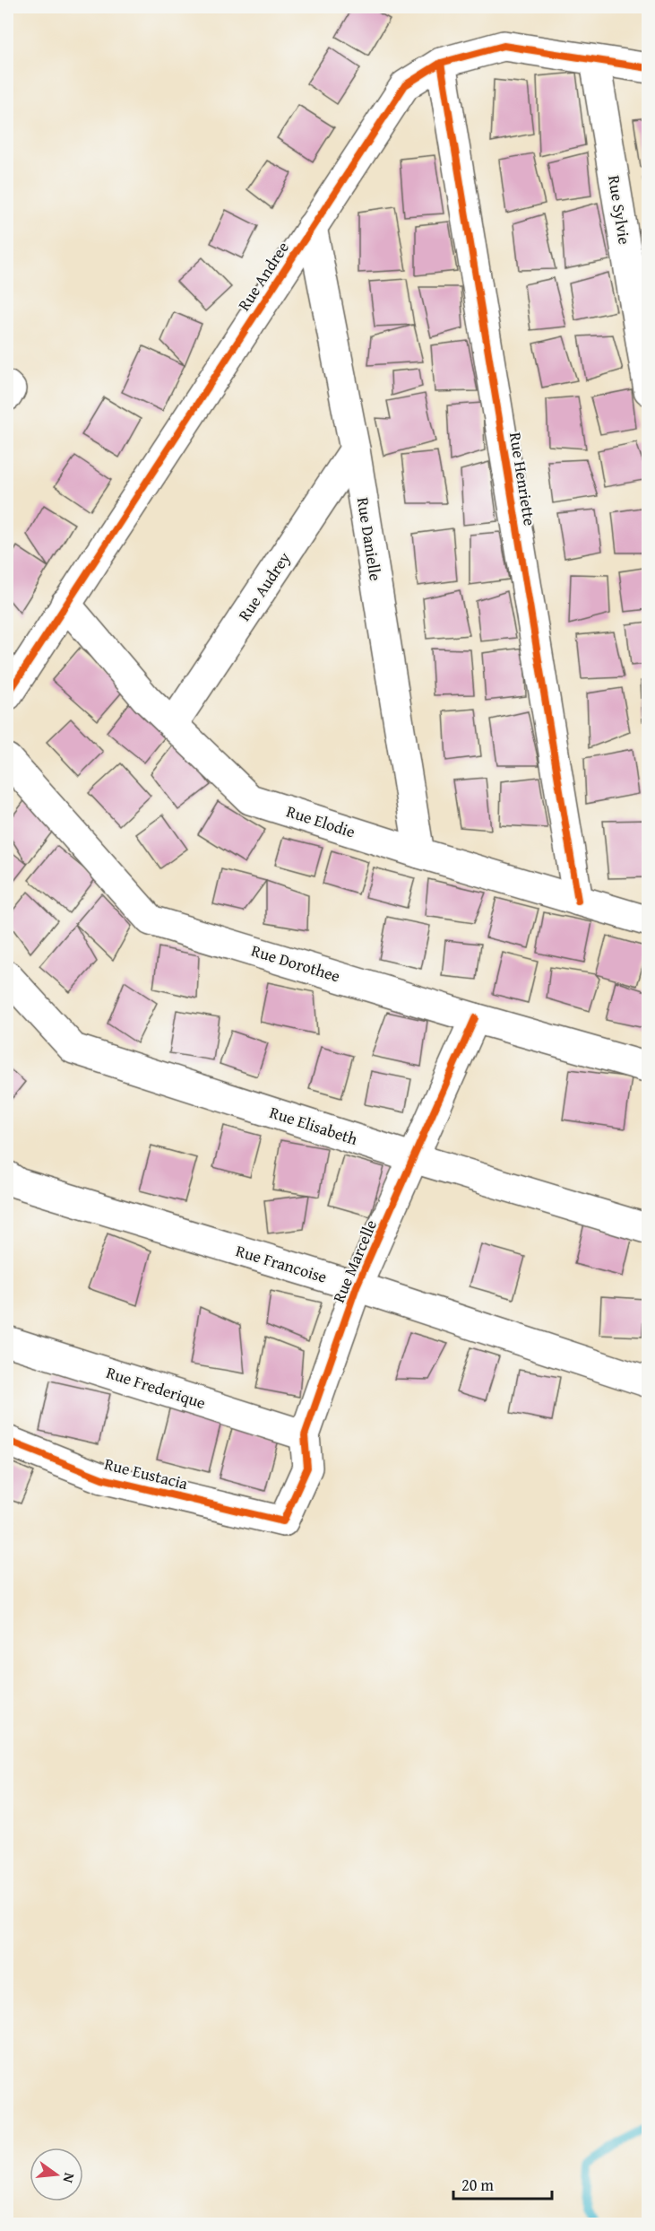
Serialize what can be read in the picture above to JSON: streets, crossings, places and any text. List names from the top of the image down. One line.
{"streets":{"street":["Rue Sylvie","Rue Andree","Rue Henriette","Rue Danielle","Rue Audrey","Rue Elodie","Rue Dorothee","Rue Elisabeth","Rue Marcelle","Rue Francoise","Rue Frederique","Rue Eustacia"]},"crossings":[["Rue Sylvie","Rue Andree"],["Rue Andree","Rue Henriette"],["Rue Andree","Rue Danielle"],["Rue Andree","Rue Elodie"],["Rue Henriette","Rue Elodie"],["Rue Danielle","Rue Audrey"],["Rue Danielle","Rue Elodie"],["Rue Audrey","Rue Elodie"],["Rue Dorothee","Rue Marcelle"],["Rue Elisabeth","Rue Marcelle"],["Rue Marcelle","Rue Francoise"],["Rue Marcelle","Rue Frederique"],["Rue Marcelle","Rue Eustacia"]],"scale_bar":"20 m","north":"right"}
